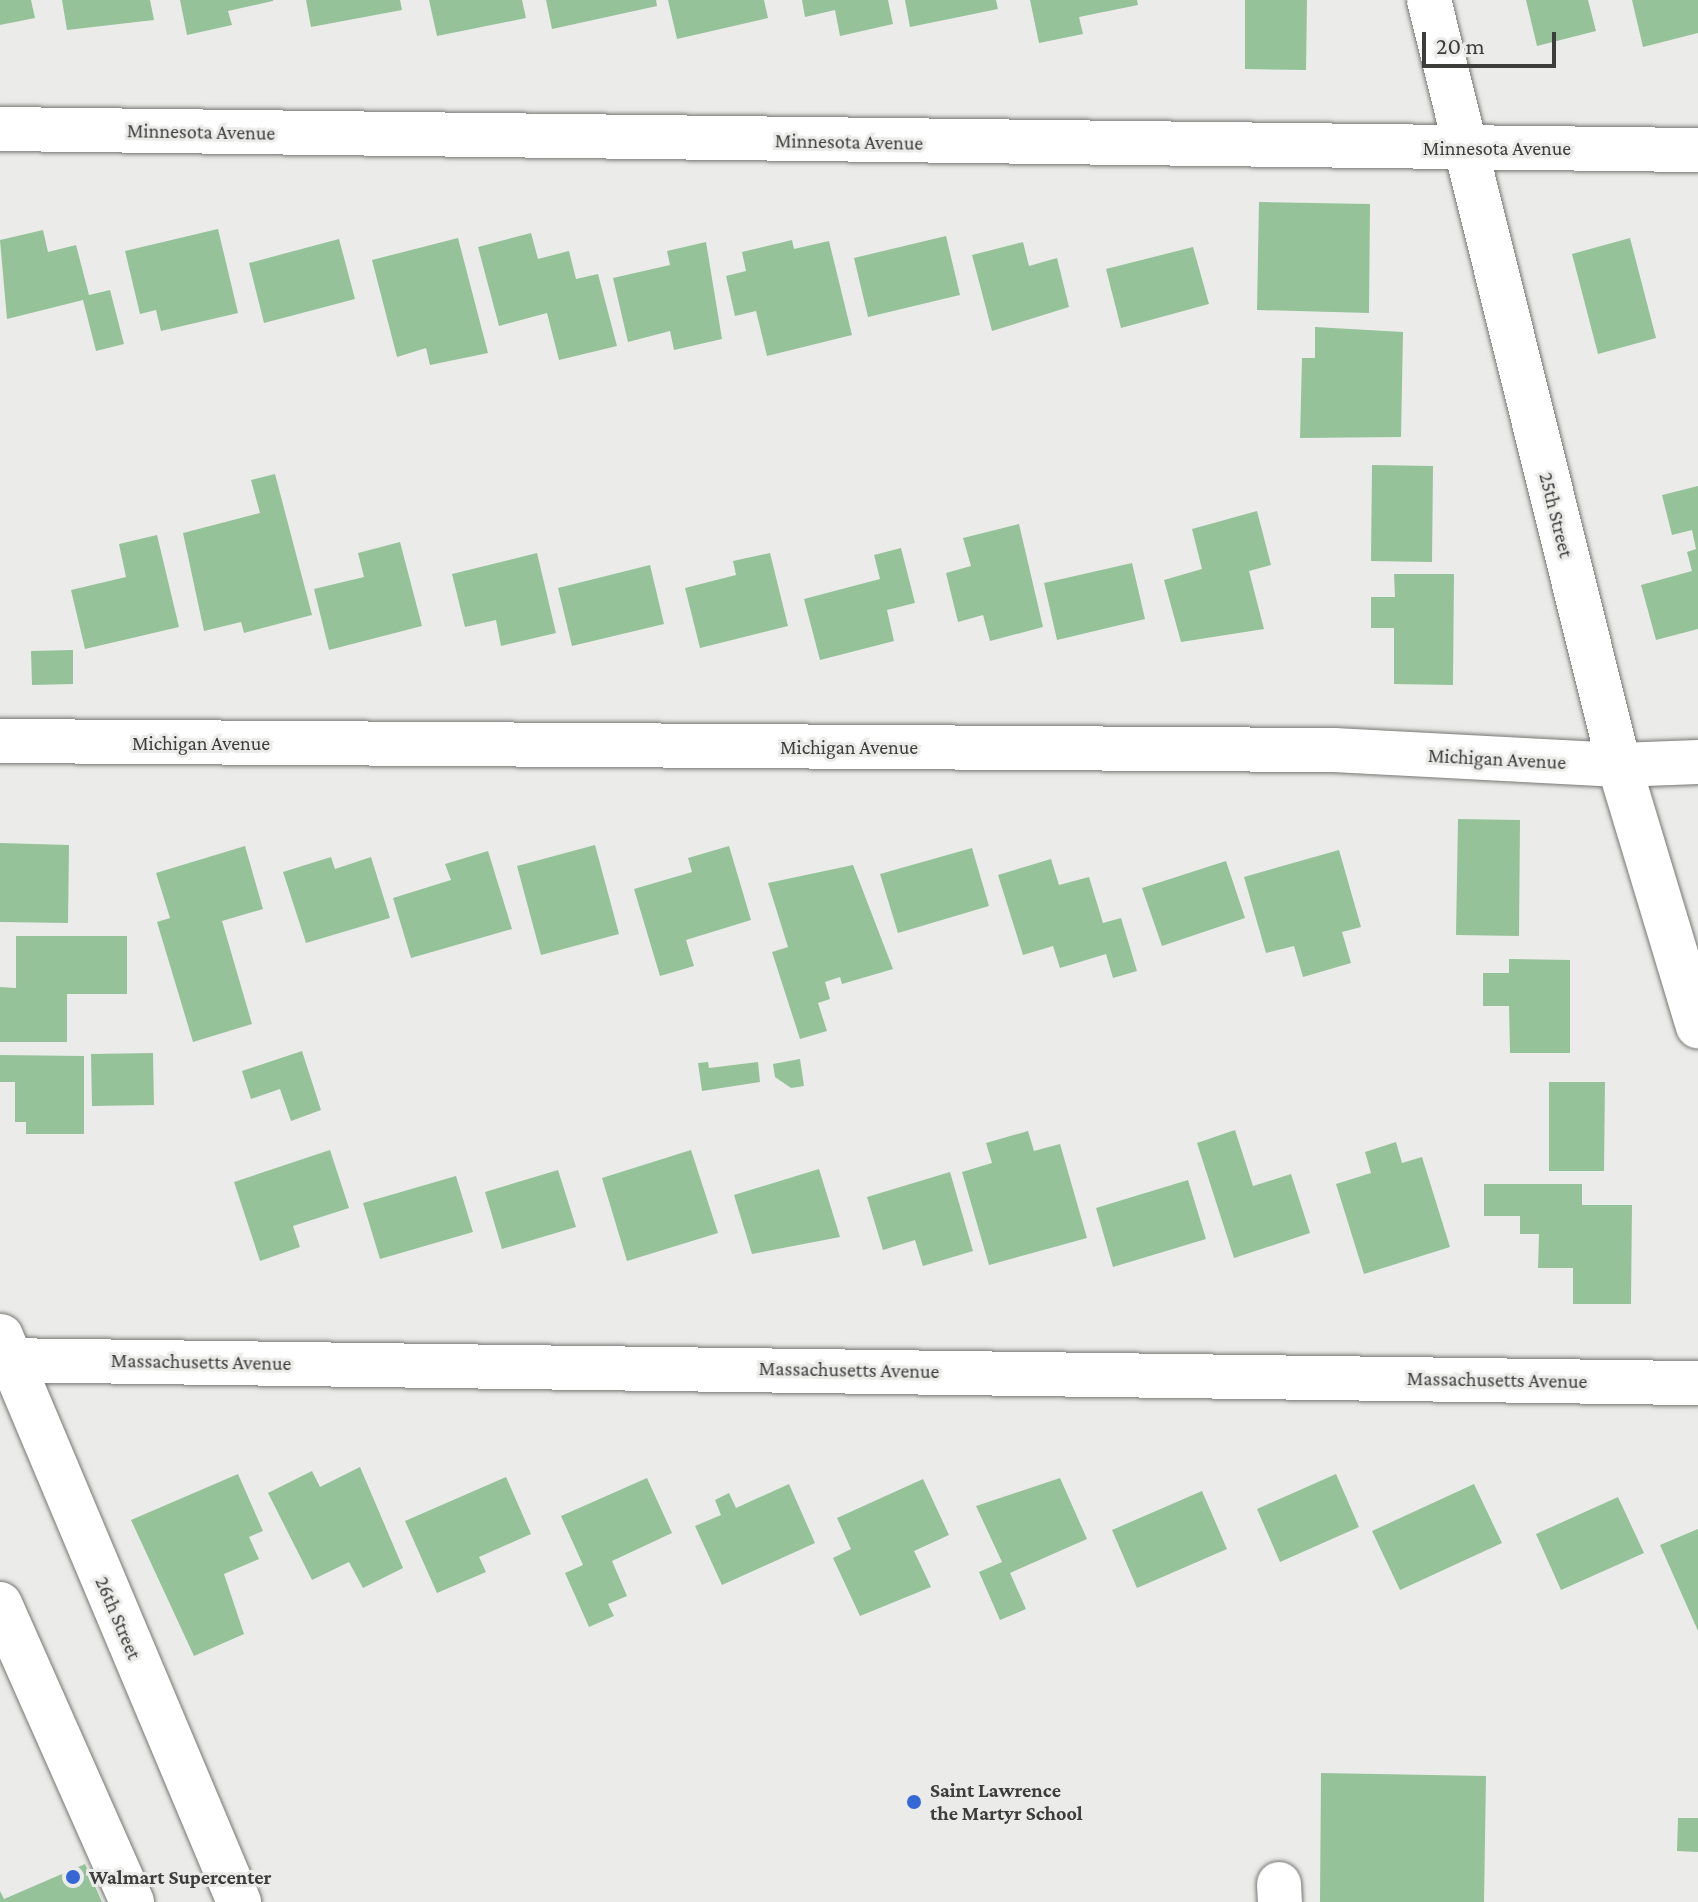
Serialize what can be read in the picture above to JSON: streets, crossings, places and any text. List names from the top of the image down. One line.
{"streets":{"street":["Minnesota Avenue","25th Street","Michigan Avenue","Massachusetts Avenue","26th Street"]},"crossings":[["Minnesota Avenue","25th Street"],["25th Street","Michigan Avenue"],["Massachusetts Avenue","26th Street"]],"places":["Saint Lawrence the Martyr School","Walmart Supercenter"],"scale_bar":"20 m"}
